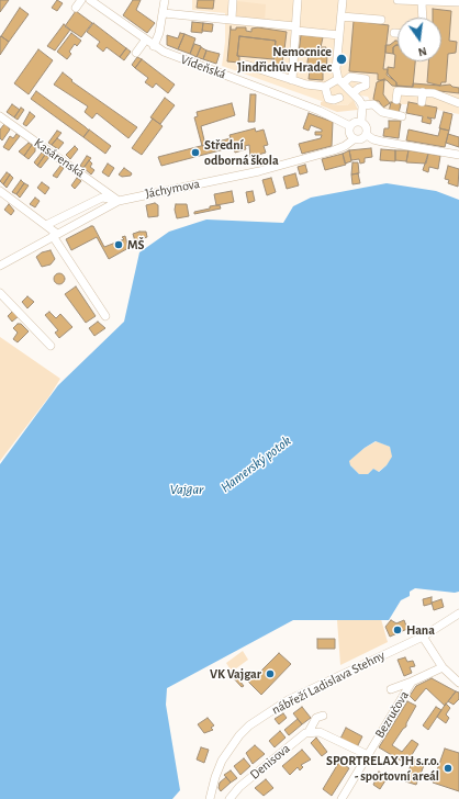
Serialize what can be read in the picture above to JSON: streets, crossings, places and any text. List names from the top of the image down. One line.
{"streets":{"street":["Vídeňská","Kasárenská","Jáchymova","nábřeží Ladislava Stehny","Bezručova","Denisova"]},"crossings":[["Vídeňská","Jáchymova"],["Kasárenská","Jáchymova"]],"water":["Hamerský potok","Vajgar"],"places":["Nemocnice Jindřichův Hradec","Střední odborná škola","MŠ","Hana","VK Vajgar","SPORTRELAX JH s.r.o. - sportovní areál"],"north":"bottom"}
